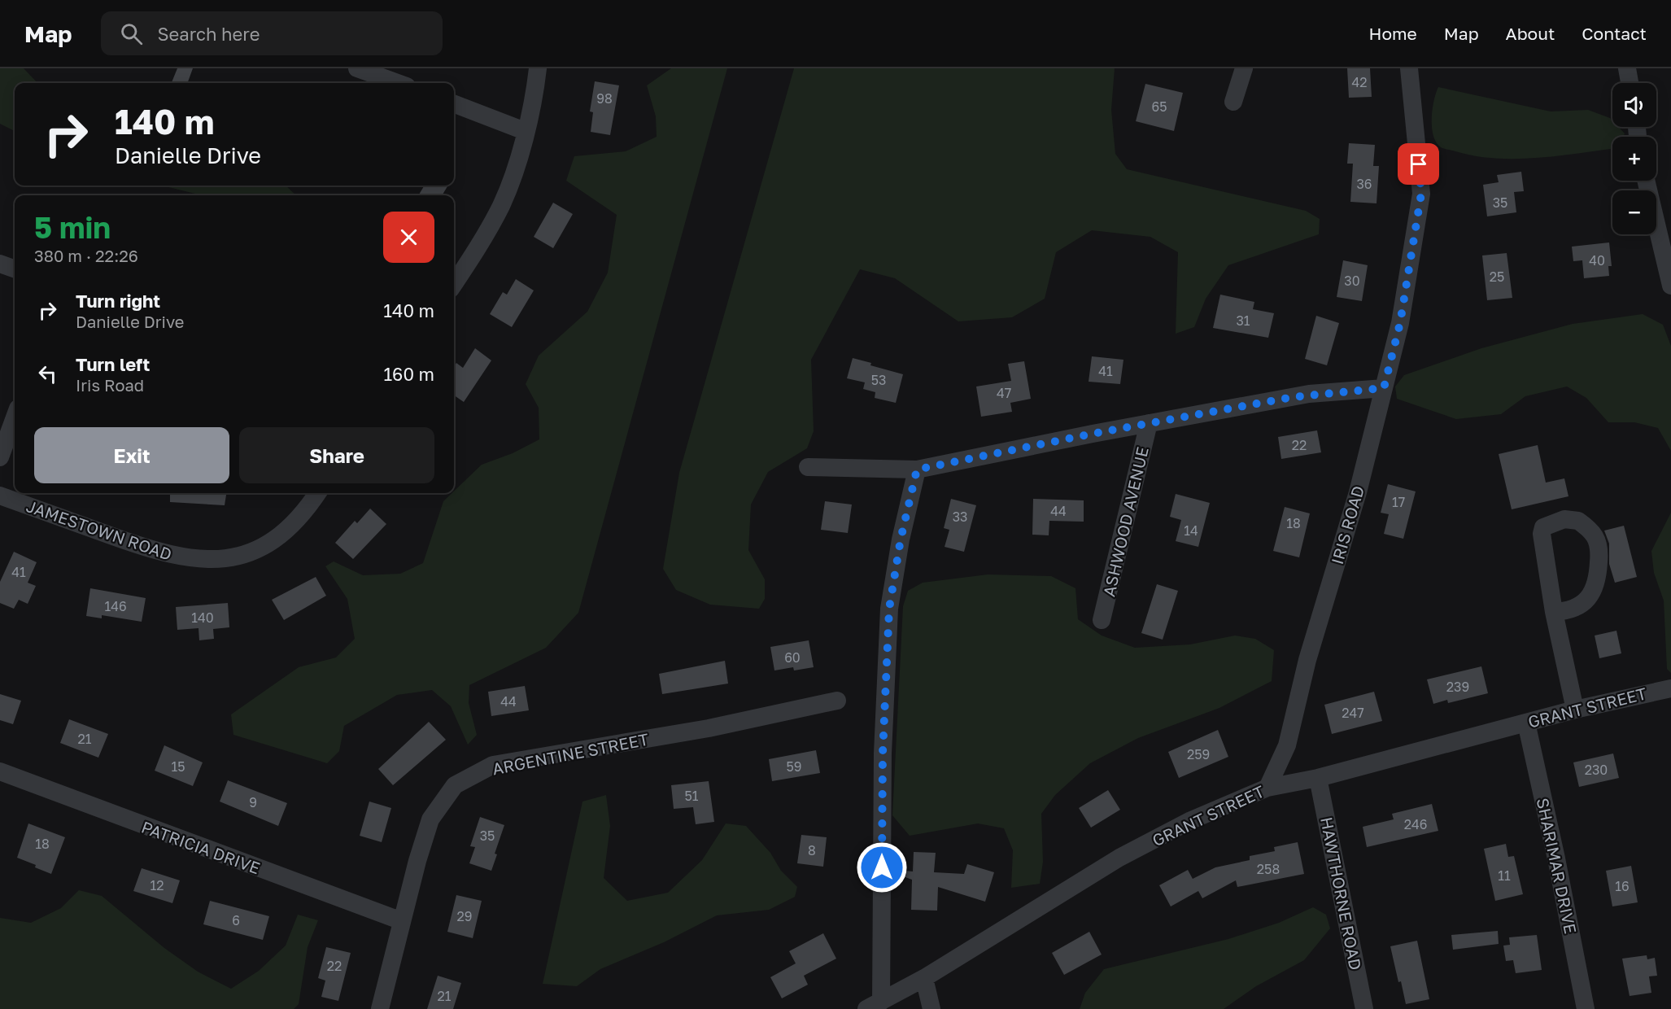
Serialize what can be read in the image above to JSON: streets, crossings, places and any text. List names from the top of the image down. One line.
{"streets":{"street":["ASHWOOD AVENUE","IRIS ROAD","JAMESTOWN ROAD","GRANT STREET","ARGENTINE STREET","PATRICIA DRIVE","SHARIMAR DRIVE","HAWTHORNE ROAD"]},"crossings":[["IRIS ROAD","GRANT STREET"],["GRANT STREET","SHARIMAR DRIVE"],["GRANT STREET","HAWTHORNE ROAD"],["ARGENTINE STREET","PATRICIA DRIVE"]],"house_numbers":["42","98","65","36","35","40","25","30","31","41","53","47","22","17","44","33","18","14","41","146","140","60","239","44","247","21","259","15","59","230","51","9","246","35","18","8","258","11","12","16","29","6","22","21"],"page":{"header":"Map","search":"Search here","nav":["Home","Map","About","Contact"],"map_buttons":["+","−"],"turn":["140 m","Danielle Drive"],"heading":["5 min","380 m · 22:26"],"list":[{"name":"Turn right","note":"Danielle Drive","value":"140 m"},{"name":"Turn left","note":"Iris Road","value":"160 m"}],"buttons":["Exit","Share"]}}
